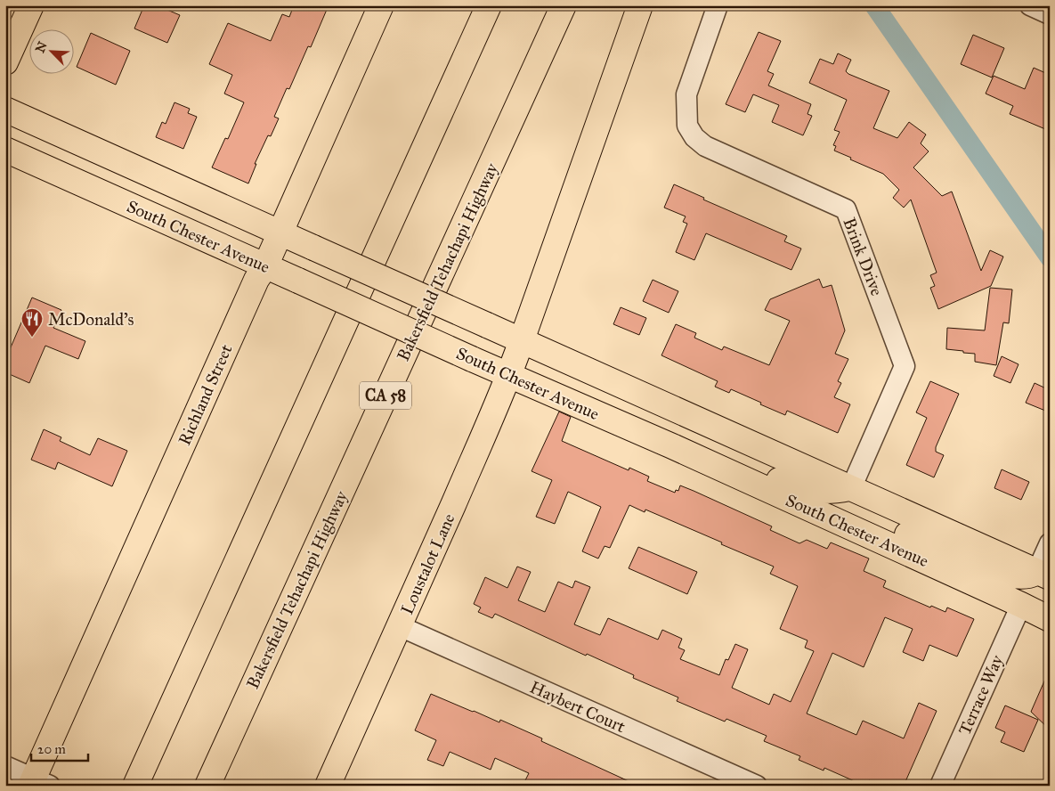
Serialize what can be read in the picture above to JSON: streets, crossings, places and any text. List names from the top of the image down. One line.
{"streets":{"main road":["South Chester Avenue","Bakersfield Tehachapi Highway","Richland Street","CA 58","Loustalot Lane"],"street":["Brink Drive","Terrace Way","Haybert Court"]},"crossings":[["South Chester Avenue","Richland Street"],["South Chester Avenue","Loustalot Lane"],["South Chester Avenue","Terrace Way"],["Loustalot Lane","Haybert Court"]],"places":{"restaurant":["McDonald's"]},"scale_bar":"20 m","north":"top left"}
